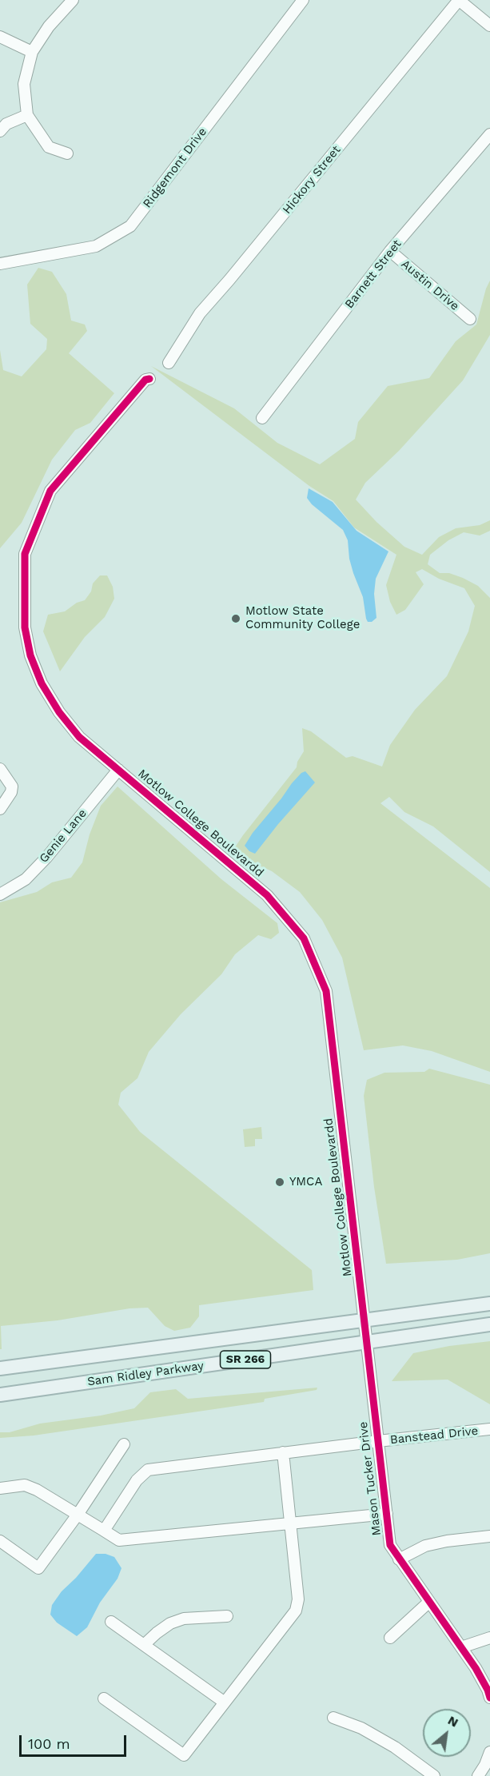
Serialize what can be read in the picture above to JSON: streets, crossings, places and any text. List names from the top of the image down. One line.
{"streets":{"main road":["SR 266","Sam Ridley Parkway"],"street":["Ridgemont Drive","Hickory Street","Barnett Street","Austin Drive","Motlow College Boulevardd","Genie Lane","Banstead Drive","Mason Tucker Drive"]},"crossings":[["Barnett Street","Austin Drive"],["Motlow College Boulevardd","Genie Lane"],["Motlow College Boulevardd","Sam Ridley Parkway"],["Motlow College Boulevardd","Mason Tucker Drive"],["Sam Ridley Parkway","Mason Tucker Drive"],["Banstead Drive","Mason Tucker Drive"]],"places":["Motlow State Community College","YMCA"],"scale_bar":"100 m","north":"top right"}
